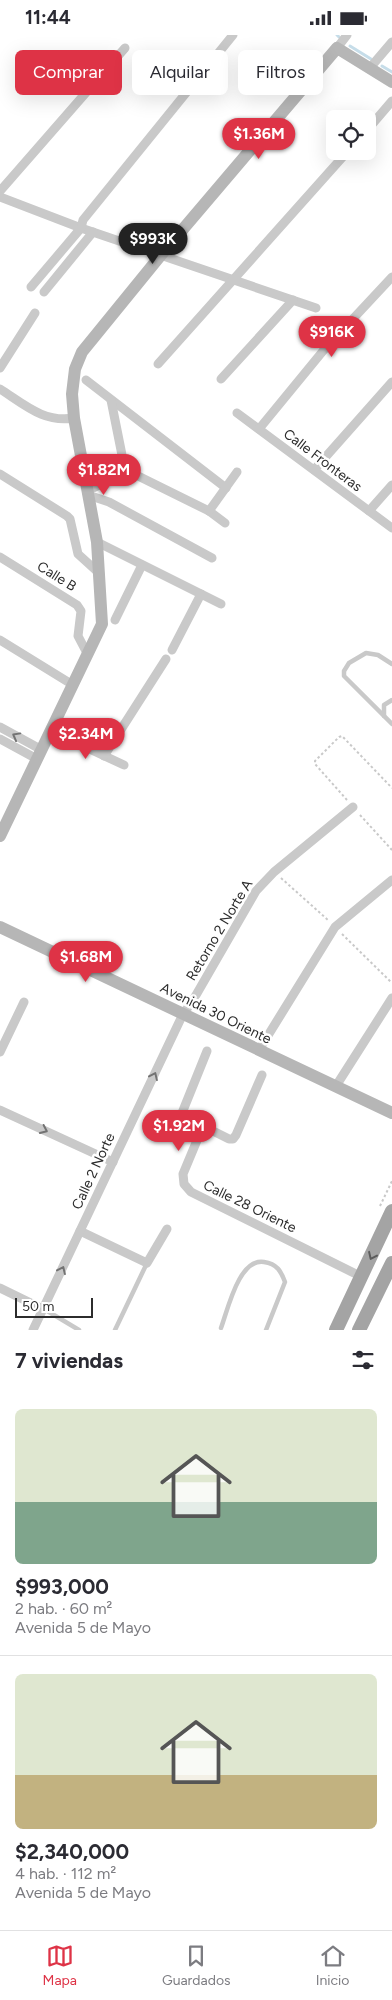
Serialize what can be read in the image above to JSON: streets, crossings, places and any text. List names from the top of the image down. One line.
{"streets":{"street":["Calle Fronteras","Calle B","Retorno 2 Norte A","Avenida 30 Oriente","Calle 2 Norte","Calle 28 Oriente"]},"crossings":[["Retorno 2 Norte A","Avenida 30 Oriente"],["Retorno 2 Norte A","Calle 2 Norte"],["Avenida 30 Oriente","Calle 2 Norte"]],"one_way":["Calle 2 Norte"],"scale_bar":"50 m","page":{"status":"11:44","chip":["Comprar","Alquilar","Filtros"],"price":["$1.36M","$993K","$916K","$1.82M","$2.34M","$1.68M","$1.92M"],"scale":"50 m","heading":"7 viviendas","list":[{"name":"$993,000","note":"2 hab. · 60 m² · Avenida 5 de Mayo"},{"name":"$2,340,000","note":"4 hab. · 112 m² · Avenida 5 de Mayo"}],"tabs":["Mapa","Guardados","Inicio"]}}
